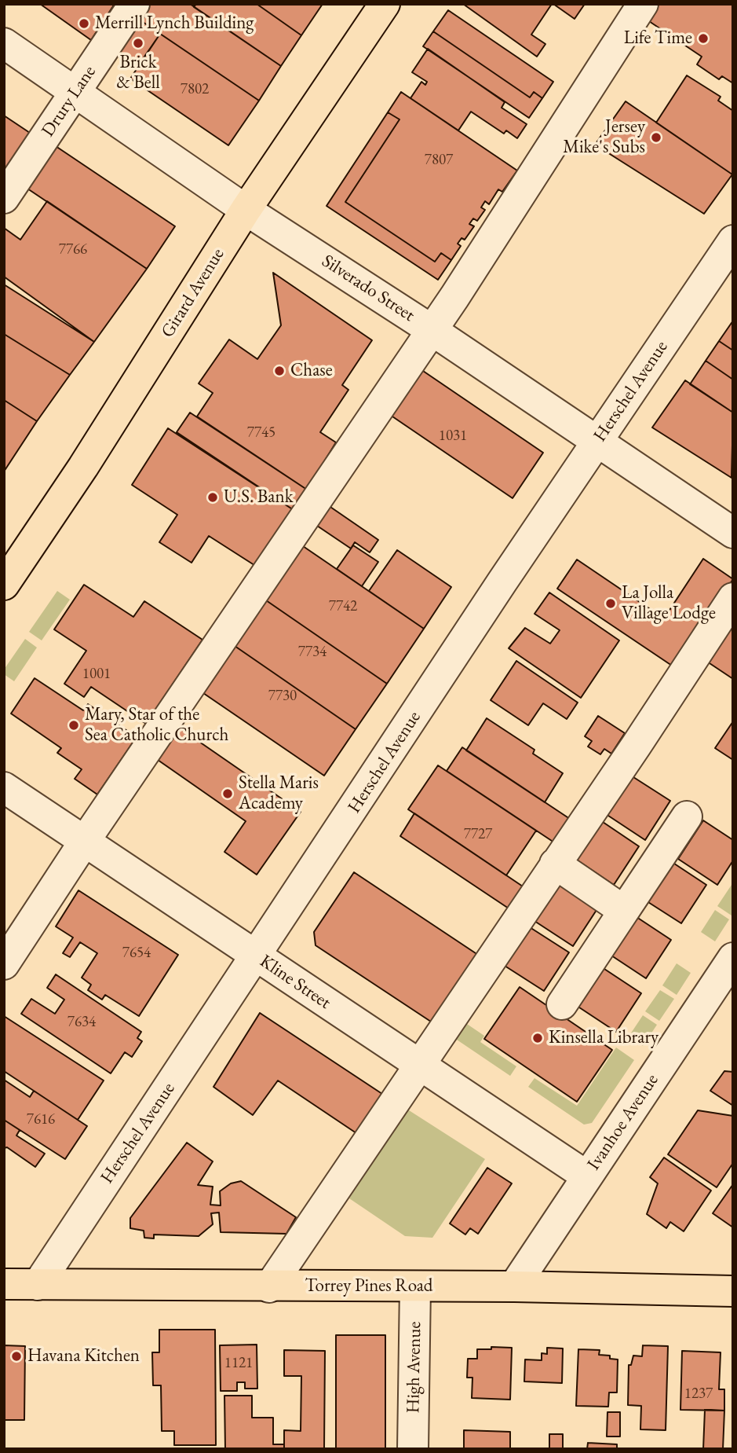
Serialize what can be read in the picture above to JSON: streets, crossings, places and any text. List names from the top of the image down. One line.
{"streets":{"main road":["Girard Avenue","Torrey Pines Road"],"street":["Drury Lane","Silverado Street","Herschel Avenue","Kline Street","Ivanhoe Avenue","High Avenue"]},"crossings":[["Drury Lane","Silverado Street"],["Silverado Street","Girard Avenue"],["Silverado Street","Herschel Avenue"],["Herschel Avenue","Kline Street"],["Herschel Avenue","Torrey Pines Road"],["Kline Street","Ivanhoe Avenue"],["Ivanhoe Avenue","Torrey Pines Road"],["Torrey Pines Road","High Avenue"]],"places":["Merrill Lynch Building","Life Time","Brick & Bell","Jersey Mike's Subs","Chase","U.S. Bank","La Jolla Village Lodge","Mary, Star of the Sea Catholic Church","Stella Maris Academy","Kinsella Library","Havana Kitchen"],"house_numbers":["7802","7807","7766","7745","1031","7742","7734","1001","7730","7727","7654","7634","7616","1121","1237"]}
